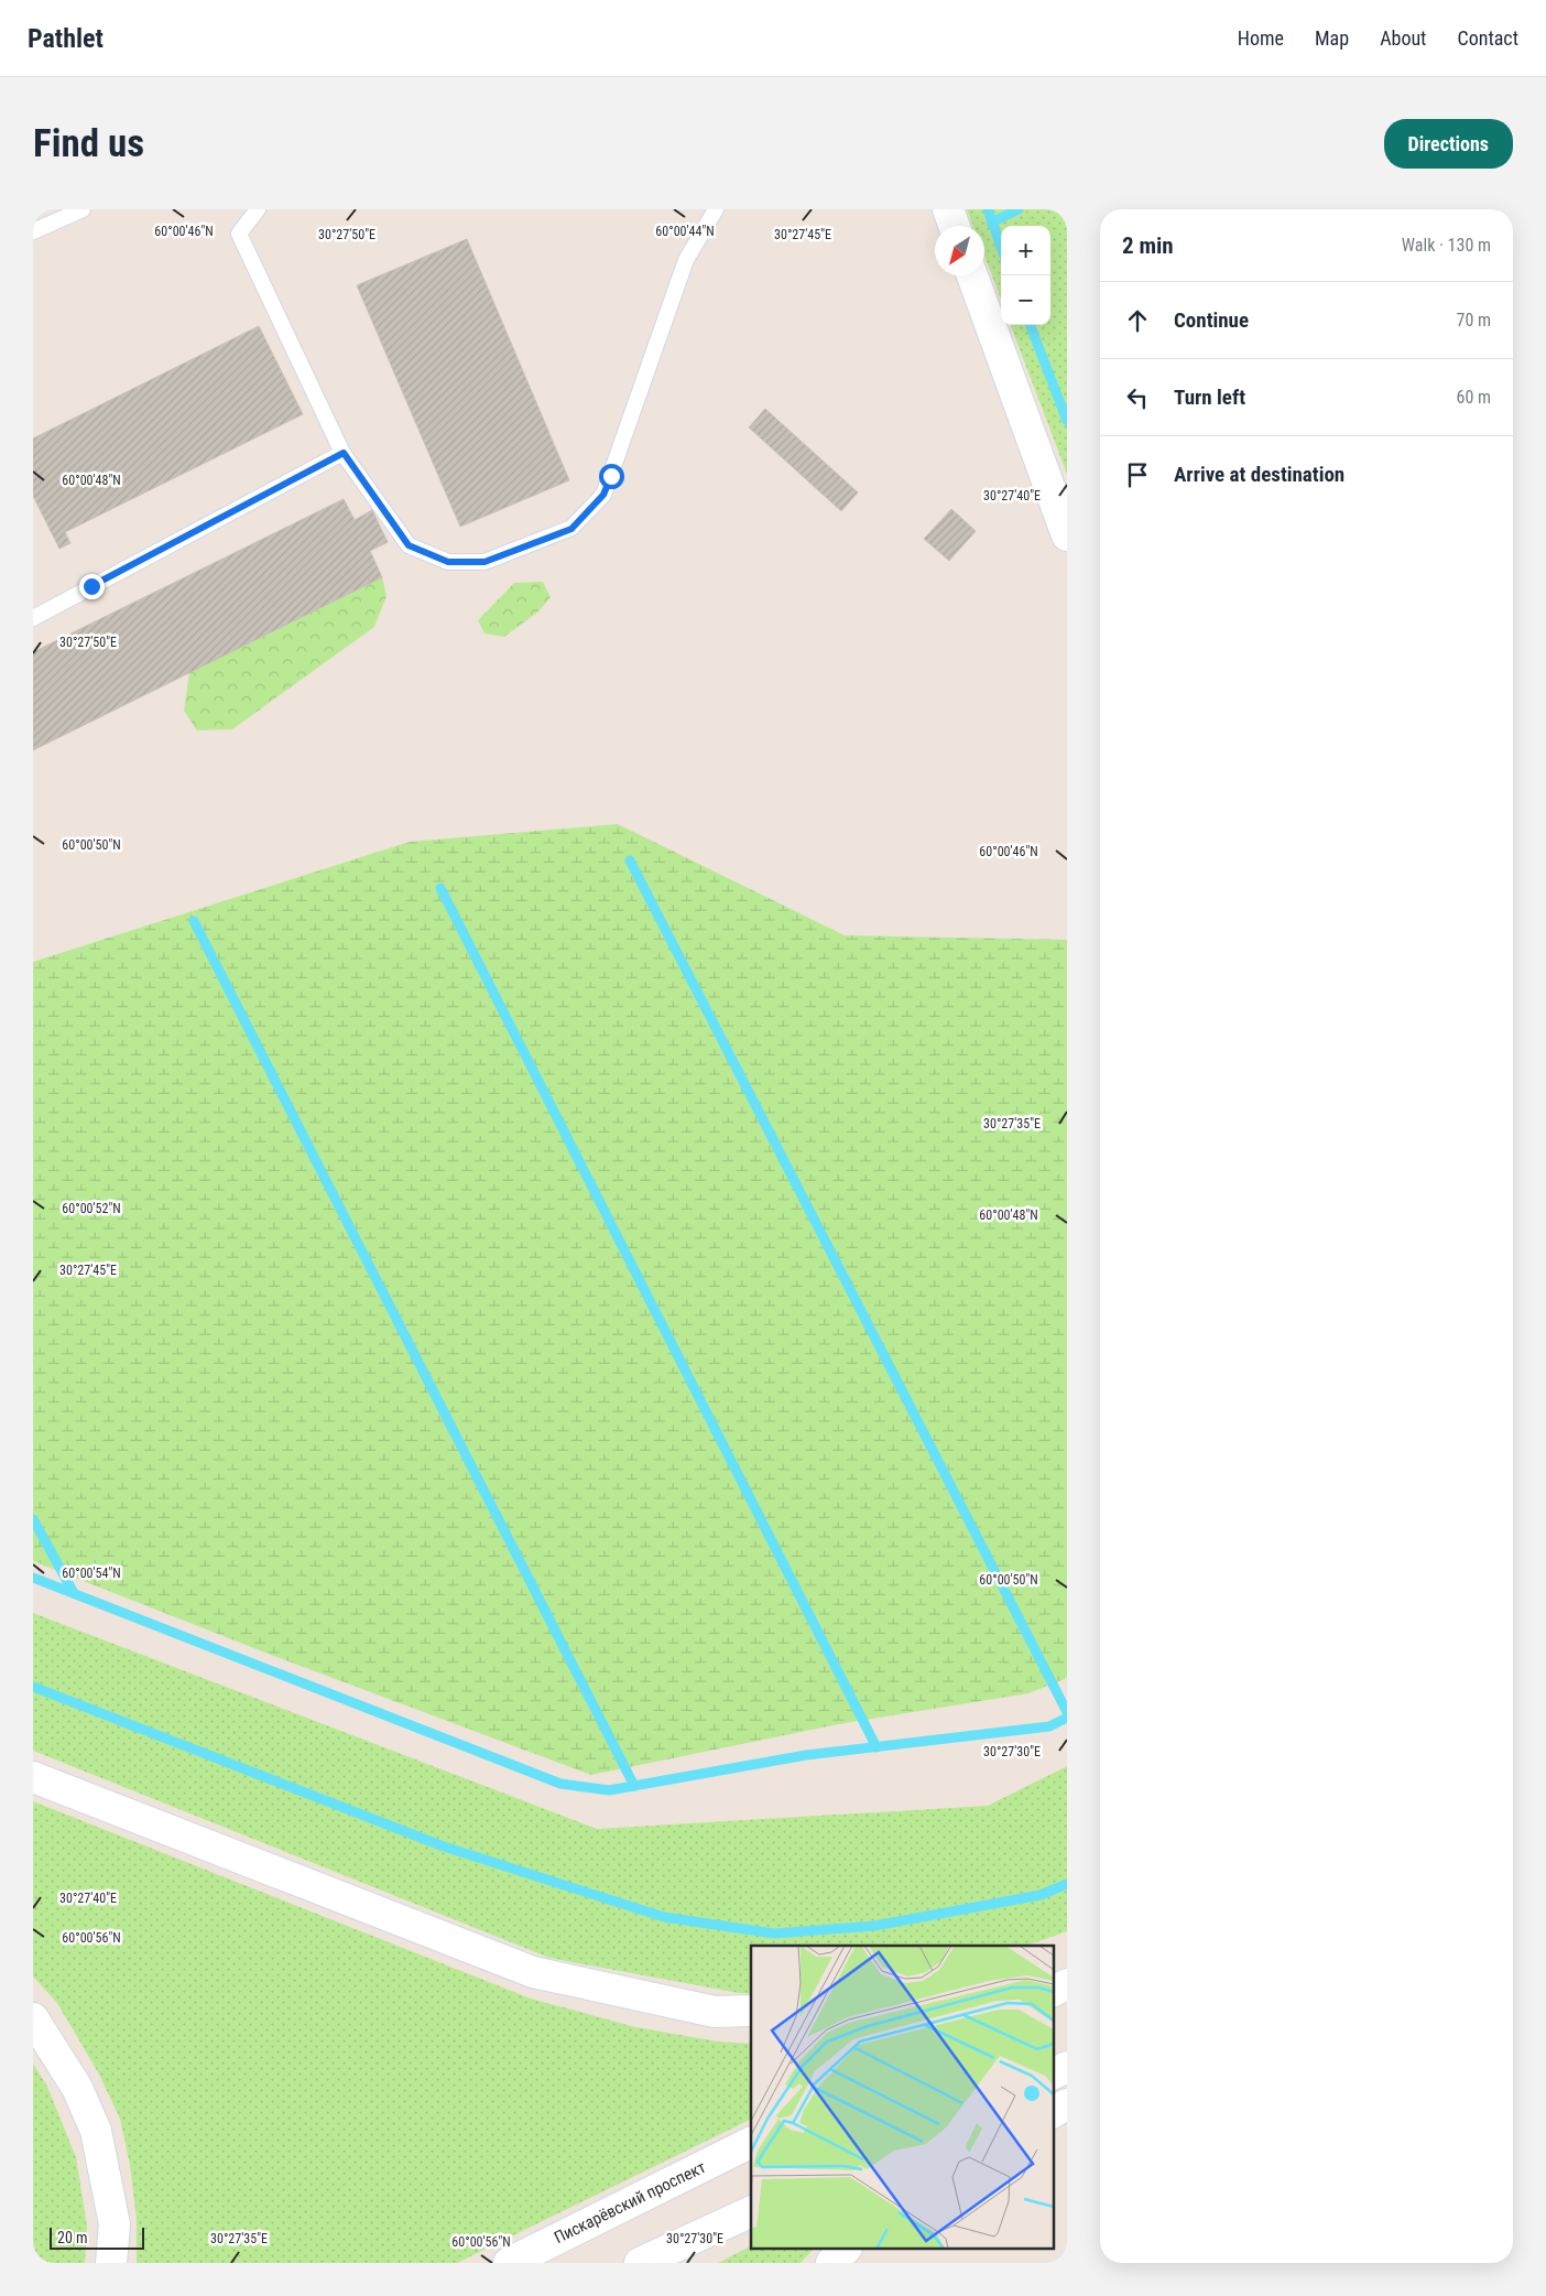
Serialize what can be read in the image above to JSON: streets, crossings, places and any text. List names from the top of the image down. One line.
{"streets":{"main road":["Пискарёвский проспект"]},"scale_bar":"20 m","north":"bottom left","page":{"header":"Pathlet","nav":["Home","Map","About","Contact"],"buttons":"Directions","title":"Find us","heading":["2 min","Walk · 130 m"],"map_buttons":["+","−"],"list":[["Continue","70 m"],["Turn left","60 m"],"Arrive at destination"],"scale":"20 m"},"coordinates":["60°00'46\"N","60°00'44\"N","30°27'50\"E","30°27'45\"E","60°00'48\"N","30°27'40\"E","60°00'50\"N","30°27'35\"E","60°00'52\"N","60°00'54\"N","30°27'30\"E","60°00'56\"N"]}
